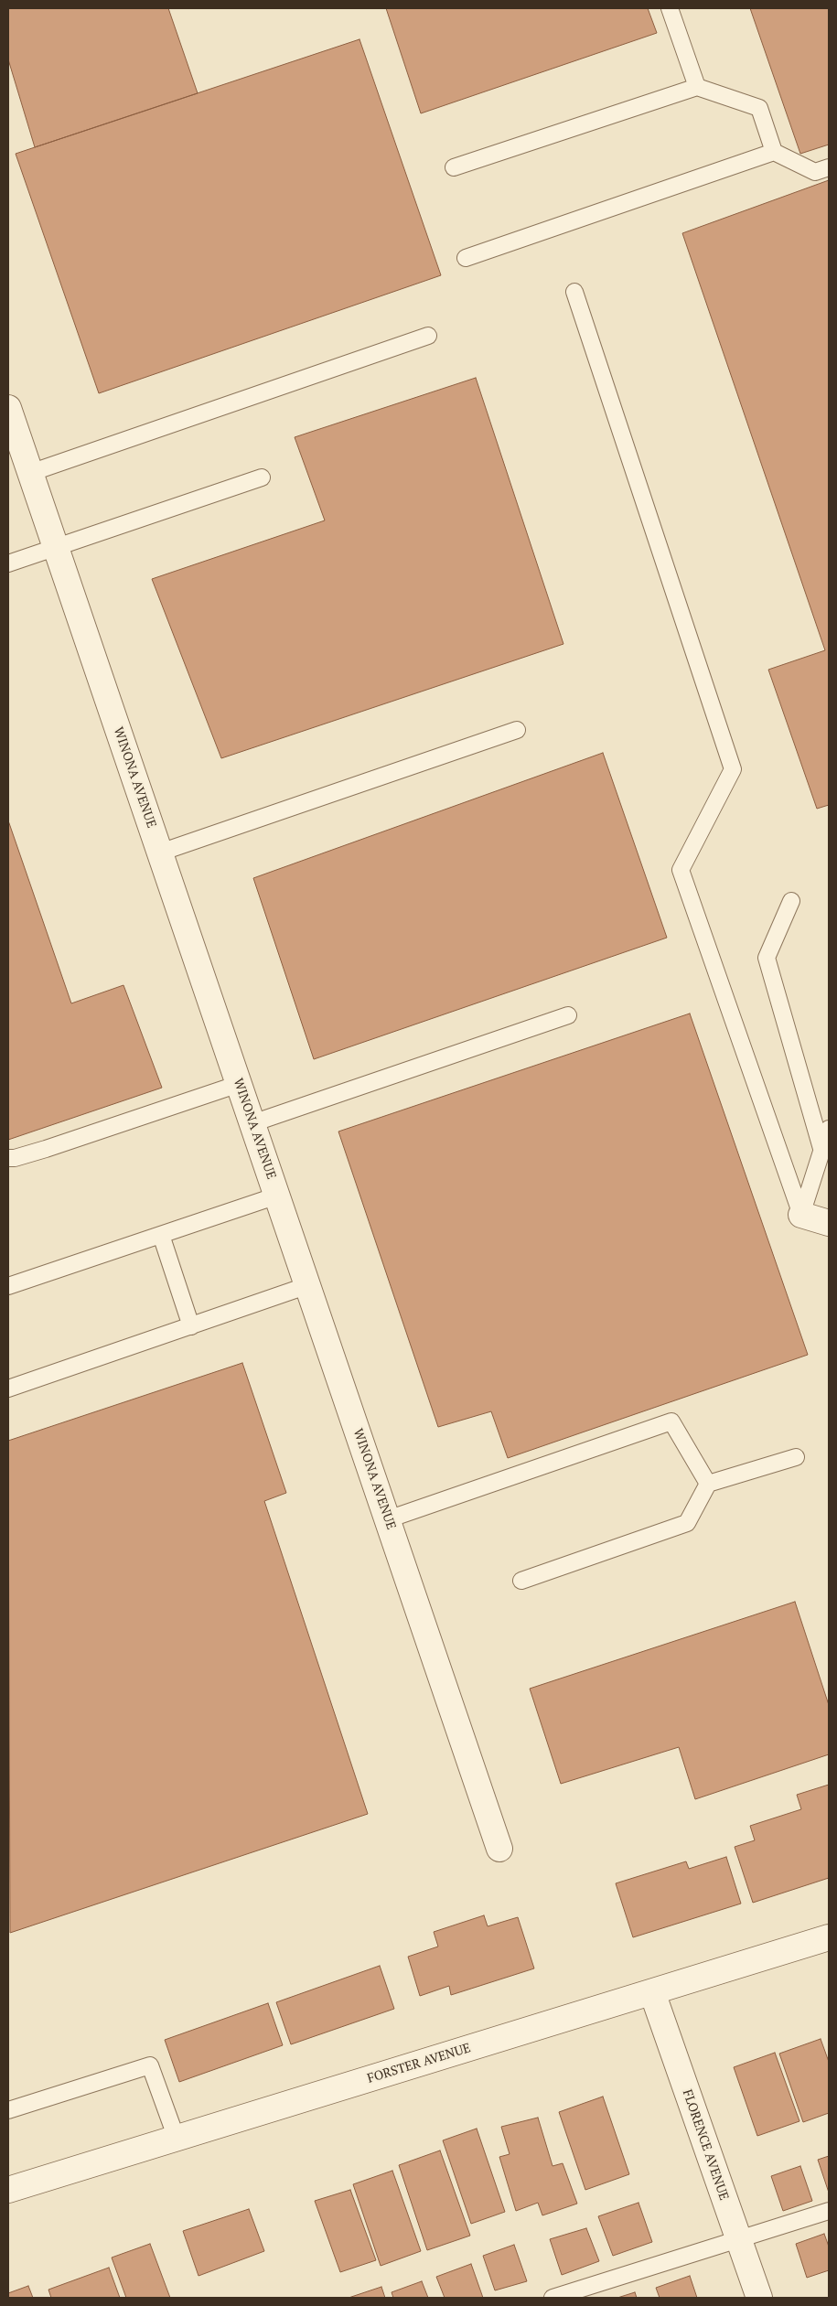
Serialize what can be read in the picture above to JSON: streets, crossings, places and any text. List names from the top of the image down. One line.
{"streets":{"street":["WINONA AVENUE","FORSTER AVENUE","FLORENCE AVENUE"]},"crossings":[["FORSTER AVENUE","FLORENCE AVENUE"]]}
